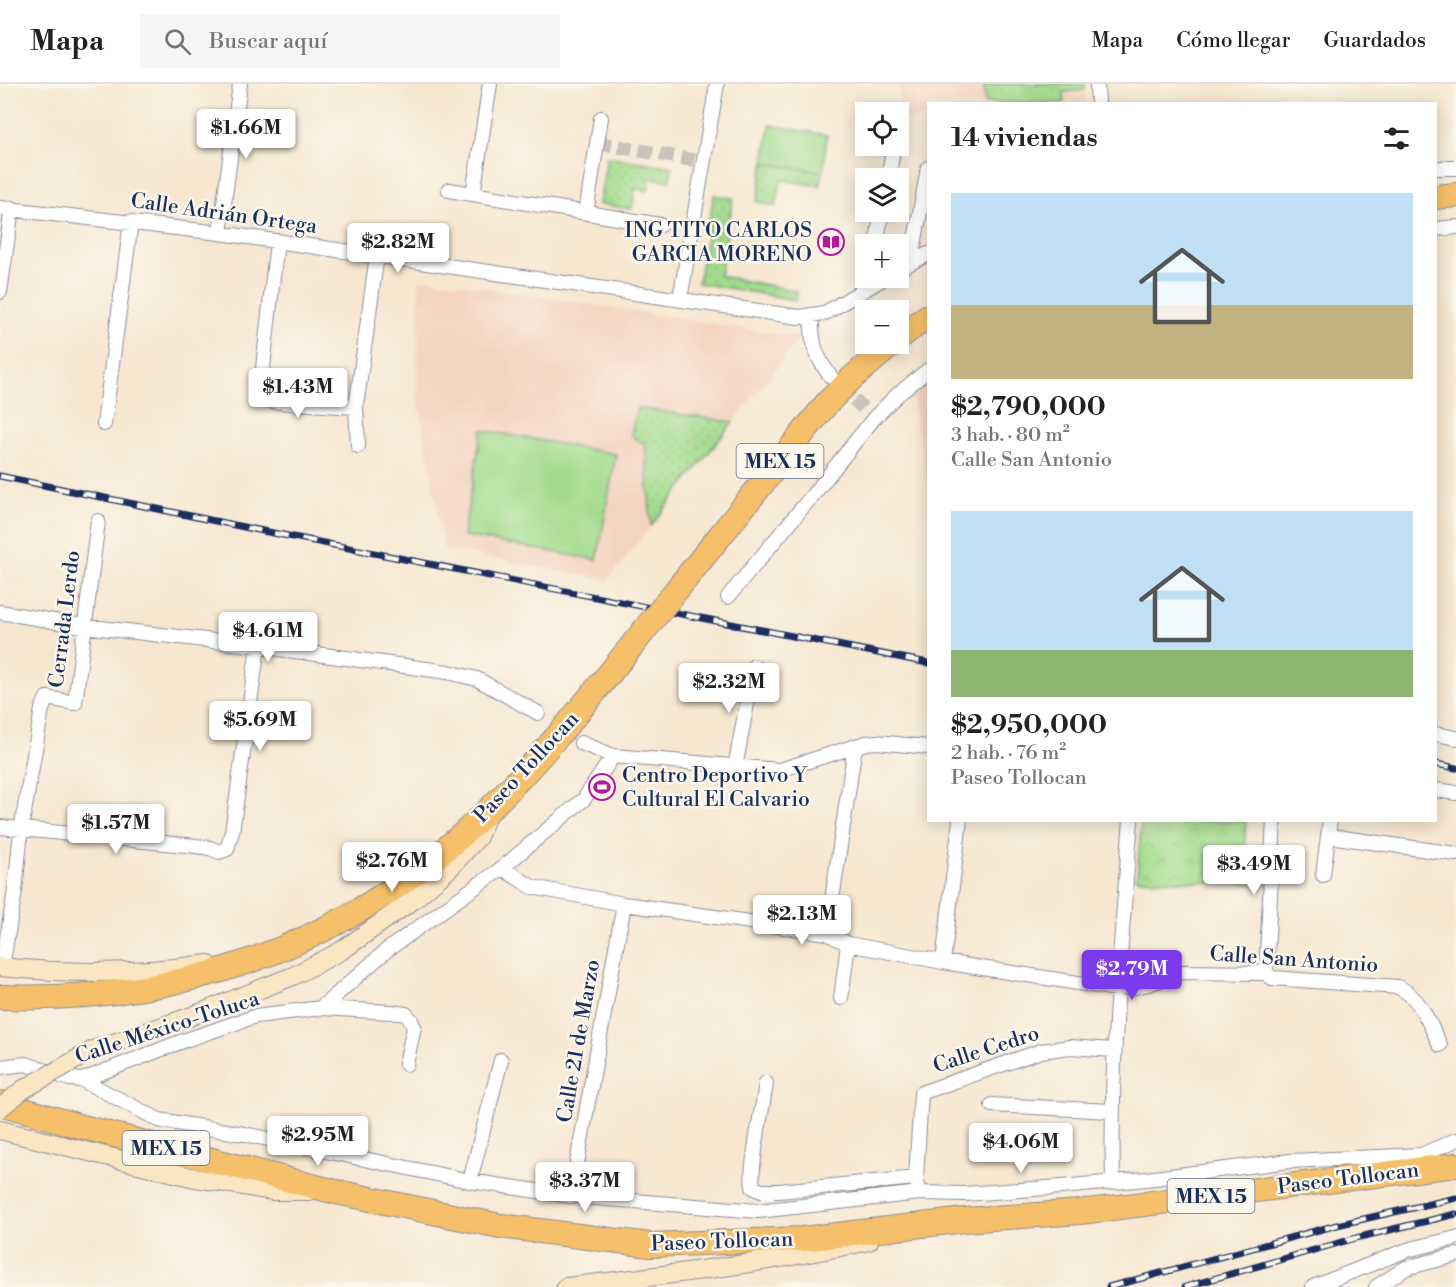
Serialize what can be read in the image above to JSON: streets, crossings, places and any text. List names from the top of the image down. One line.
{"streets":{"highway":["MEX 15","Paseo Tollocan"],"street":["Calle Adrián Ortega","Cerrada Lerdo","Calle San Antonio","Calle México-Toluca","Calle 21 de Marzo","Calle Cedro"]},"crossings":[["Calle San Antonio","Calle 21 de Marzo"]],"places":{"library":["ING TITO CARLOS GARCIA MORENO"],"sports":["Centro Deportivo Y Cultural El Calvario"]},"page":{"header":"Mapa","search":"Buscar aquí","nav":["Mapa","Cómo llegar","Guardados"],"map_buttons":["+","−"],"heading":"14 viviendas","price":["$1.66M","$2.82M","$1.43M","$4.61M","$2.32M","$5.69M","$1.57M","$2.76M","$3.49M","$2.13M","$2.79M","$2.95M","$4.06M","$3.37M"],"list":[{"name":"$2,790,000","note":"3 hab. · 80 m² · Calle San Antonio"},{"name":"$2,950,000","note":"2 hab. · 76 m² · Paseo Tollocan"}]}}
